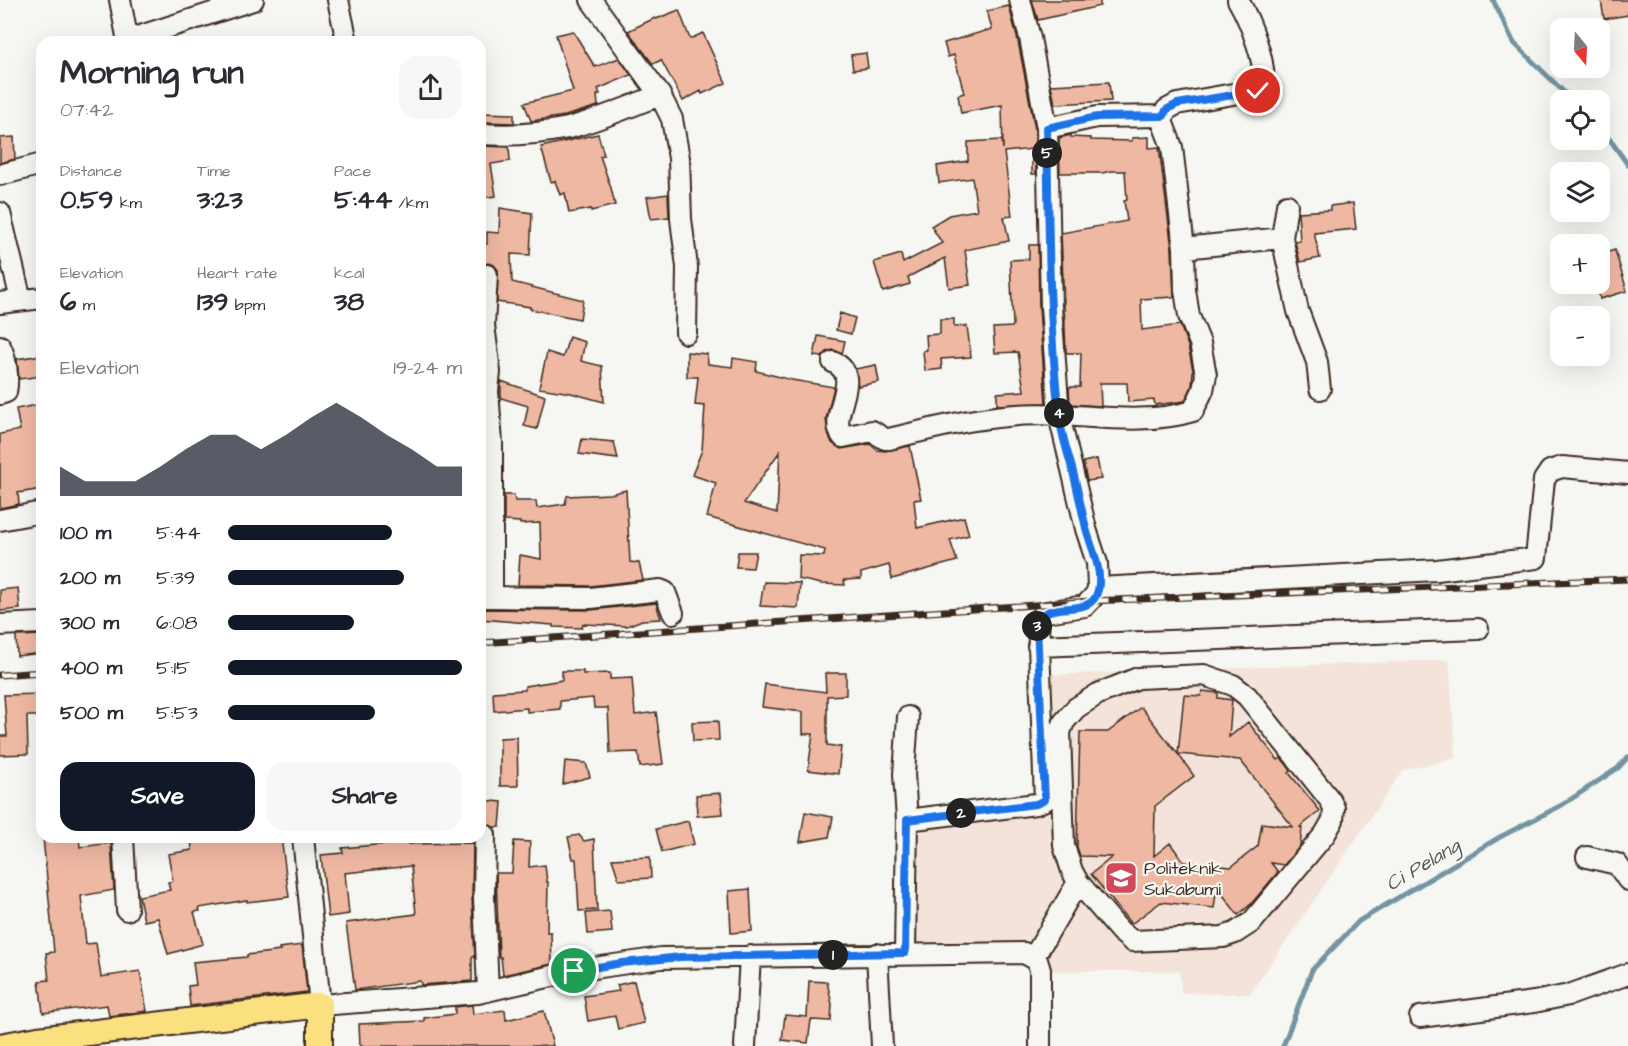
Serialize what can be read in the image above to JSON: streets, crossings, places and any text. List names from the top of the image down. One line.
{"water":["Ci Pelang"],"places":{"school or university":["Politeknik Sukabumi"]},"north":"bottom","page":{"map_buttons":["+","−"],"heading":["Morning run","07:42"],"pins":["5","4","3","2","1"],"stats":[["Distance","0.59 km"],["Time","3:23"],["Pace","5:44 /km"],["Elevation","6 m"],["Heart rate","139 bpm"],["kcal","38"]],"chart":["Elevation","19–24 m"],"list":[{"name":"100 m","note":"5:44"},{"name":"200 m","note":"5:39"},{"name":"300 m","note":"6:08"},{"name":"400 m","note":"5:15"},{"name":"500 m","note":"5:53"}],"buttons":["Save","Share"]}}
